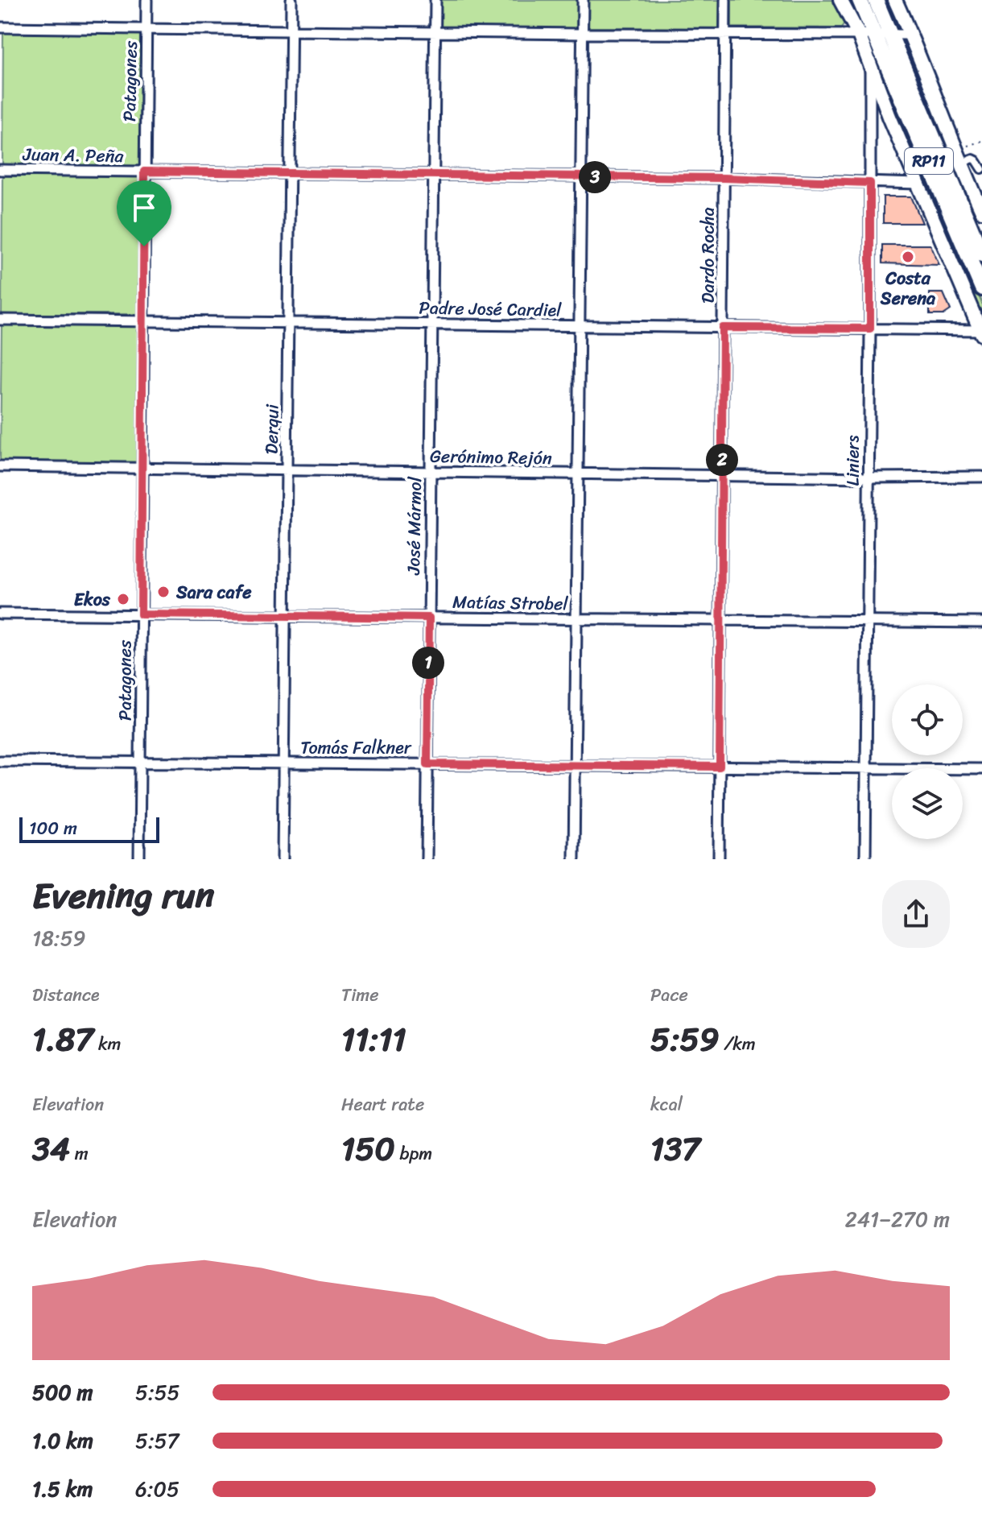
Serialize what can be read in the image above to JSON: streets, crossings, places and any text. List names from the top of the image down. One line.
{"streets":{"main road":["RP11"],"street":["Patagones","Juan A. Peña","Dardo Rocha","Padre José Cardiel","Derqui","Gerónimo Rejón","Liniers","José Mármol","Matías Strobel","Tomás Falkner"]},"crossings":[["Patagones","Juan A. Peña"],["Patagones","Padre José Cardiel"],["Patagones","Gerónimo Rejón"],["Patagones","Matías Strobel"],["Patagones","Tomás Falkner"],["Juan A. Peña","Dardo Rocha"],["Juan A. Peña","Derqui"],["Juan A. Peña","Liniers"],["Juan A. Peña","José Mármol"],["Dardo Rocha","Padre José Cardiel"],["Dardo Rocha","Gerónimo Rejón"],["Dardo Rocha","Matías Strobel"],["Dardo Rocha","Tomás Falkner"],["Padre José Cardiel","Derqui"],["Padre José Cardiel","Liniers"],["Padre José Cardiel","José Mármol"],["Derqui","Gerónimo Rejón"],["Derqui","Matías Strobel"],["Derqui","Tomás Falkner"],["Gerónimo Rejón","Liniers"],["Gerónimo Rejón","José Mármol"],["Liniers","Matías Strobel"],["Liniers","Tomás Falkner"],["José Mármol","Matías Strobel"],["José Mármol","Tomás Falkner"]],"places":["Costa Serena","Sara cafe","Ekos"],"scale_bar":"100 m","page":{"pins":["3","2","1"],"scale":"100 m","heading":["Evening run","18:59"],"stats":[["Distance","1.87 km"],["Time","11:11"],["Pace","5:59 /km"],["Elevation","34 m"],["Heart rate","150 bpm"],["kcal","137"]],"chart":["Elevation","241–270 m"],"list":[{"name":"500 m","note":"5:55"},{"name":"1.0 km","note":"5:57"},{"name":"1.5 km","note":"6:05"}]}}
